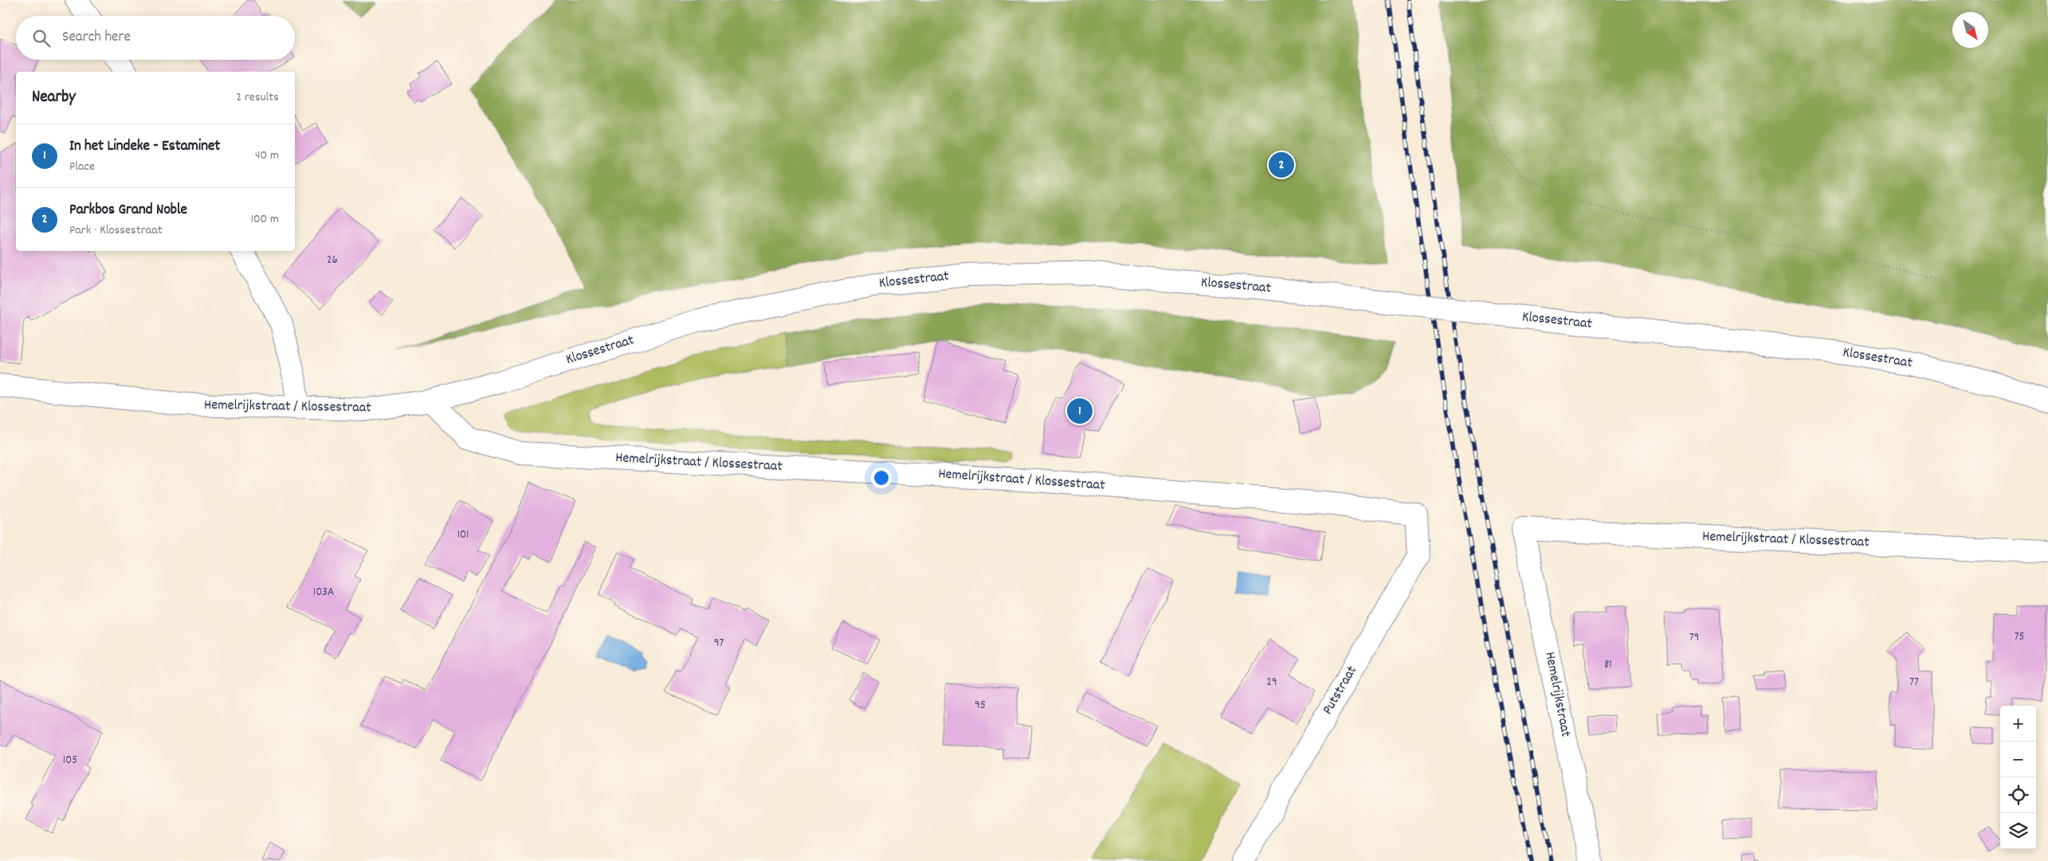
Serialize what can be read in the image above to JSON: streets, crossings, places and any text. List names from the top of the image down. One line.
{"streets":{"street":["Klossestraat","Hemelrijkstraat / Klossestraat","Putstraat","Hemelrijkstraat"]},"crossings":[["Klossestraat","Hemelrijkstraat / Klossestraat"],["Hemelrijkstraat / Klossestraat","Putstraat"],["Hemelrijkstraat / Klossestraat","Hemelrijkstraat"]],"house_numbers":["26","101","103A","75","79","97","81","29","77","95","105"],"north":"bottom right","page":{"search":"Search here","heading":["Nearby","2 results"],"list":[{"mark":"1","name":"In het Lindeke - Estaminet","note":"Place","value":"40 m"},{"mark":"2","name":"Parkbos Grand Noble","note":"Park · Klossestraat","value":"100 m"}],"pins":["2","1"],"map_buttons":["+","−"]}}
